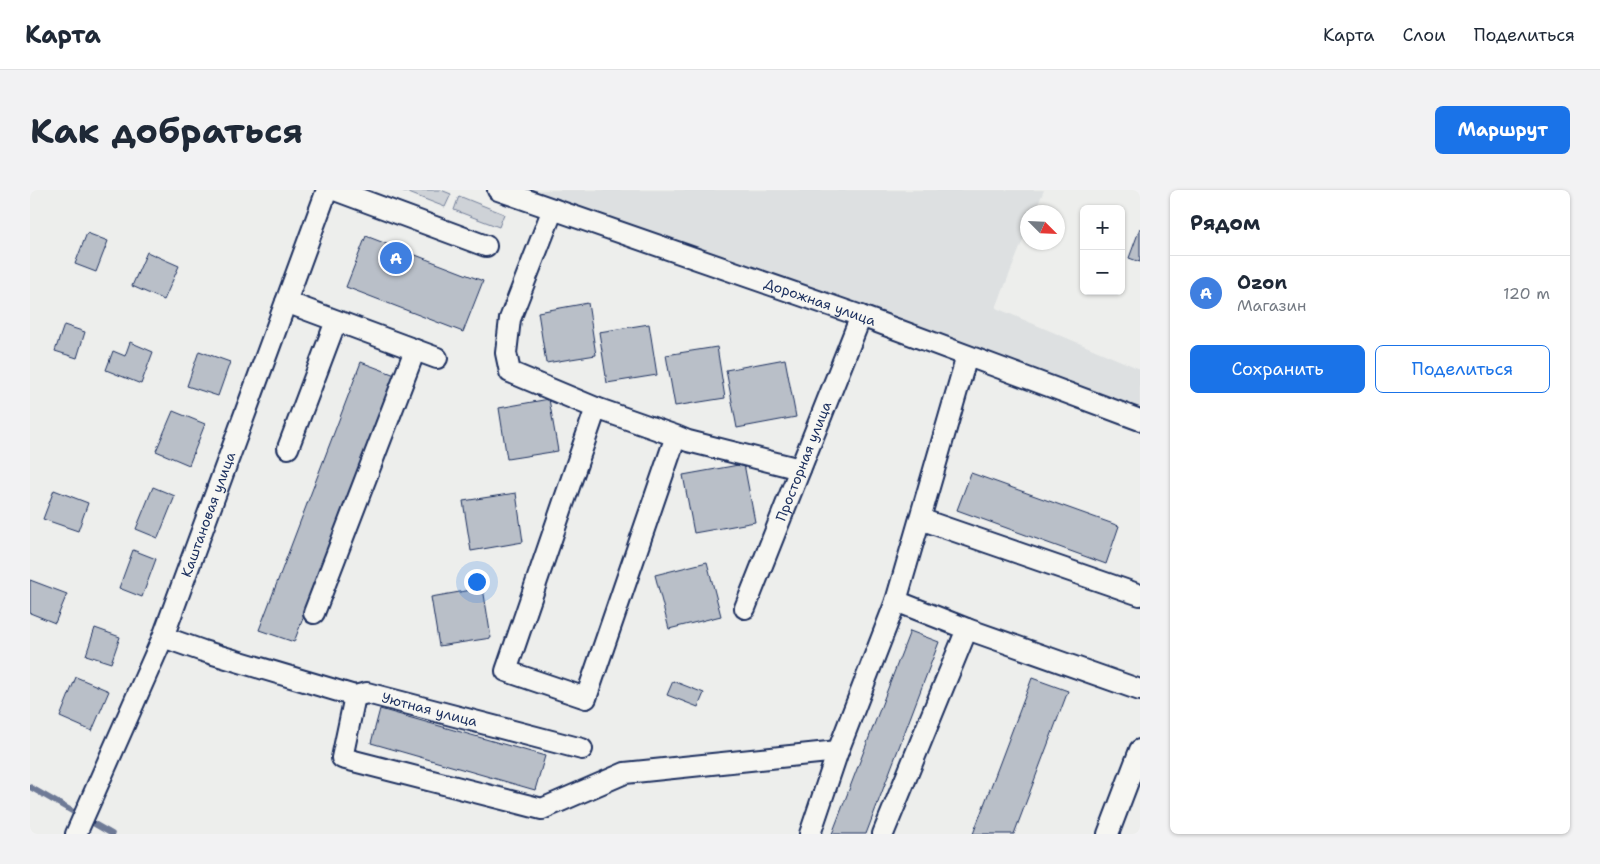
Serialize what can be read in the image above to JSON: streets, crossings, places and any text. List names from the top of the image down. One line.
{"streets":{"street":["Дорожная улица","Просторная улица","Каштановая улица","Уютная улица"]},"crossings":[["Дорожная улица","Просторная улица"],["Каштановая улица","Уютная улица"]],"north":"bottom right","page":{"header":"Карта","nav":["Карта","Слои","Поделиться"],"buttons":["Маршрут",["Сохранить","Поделиться"]],"title":"Как добраться","heading":"Рядом","map_buttons":["+","−"],"pins":"A","list":[{"mark":"A","name":"Ozon","note":"Магазин","value":"120 m"}]}}
